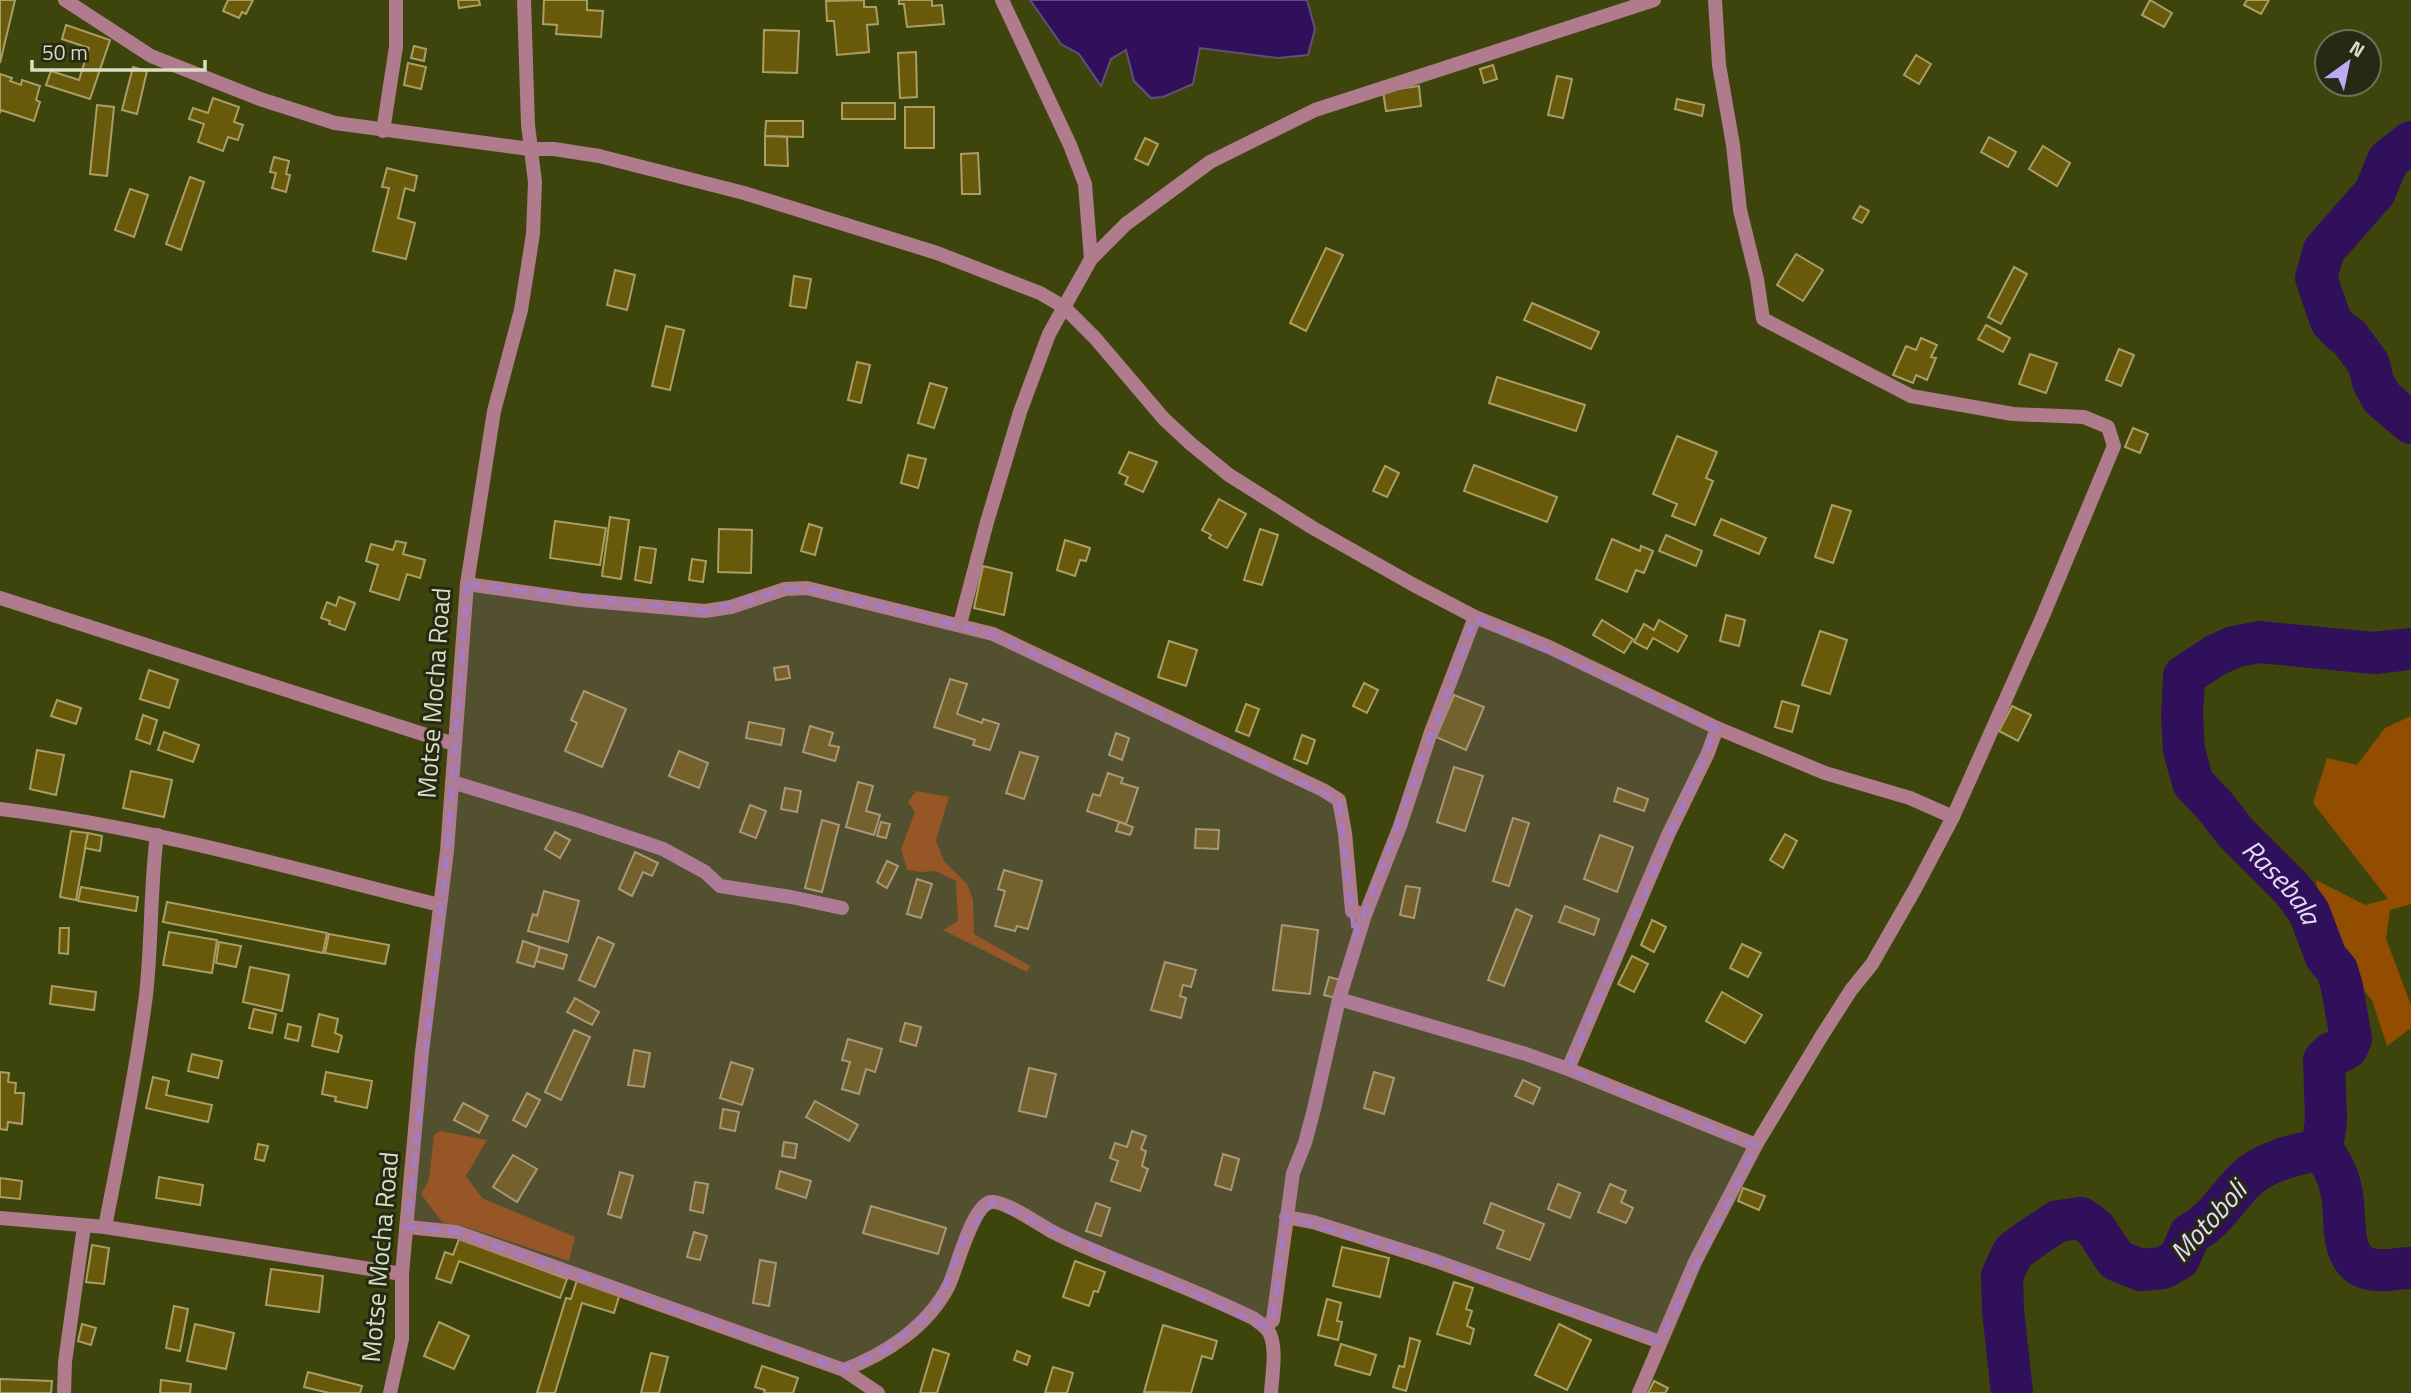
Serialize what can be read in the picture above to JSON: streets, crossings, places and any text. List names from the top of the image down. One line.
{"streets":{"street":["Motse Mocha Road"]},"water":["Rasebala","Motoboli"],"scale_bar":"50 m","north":"top right"}
